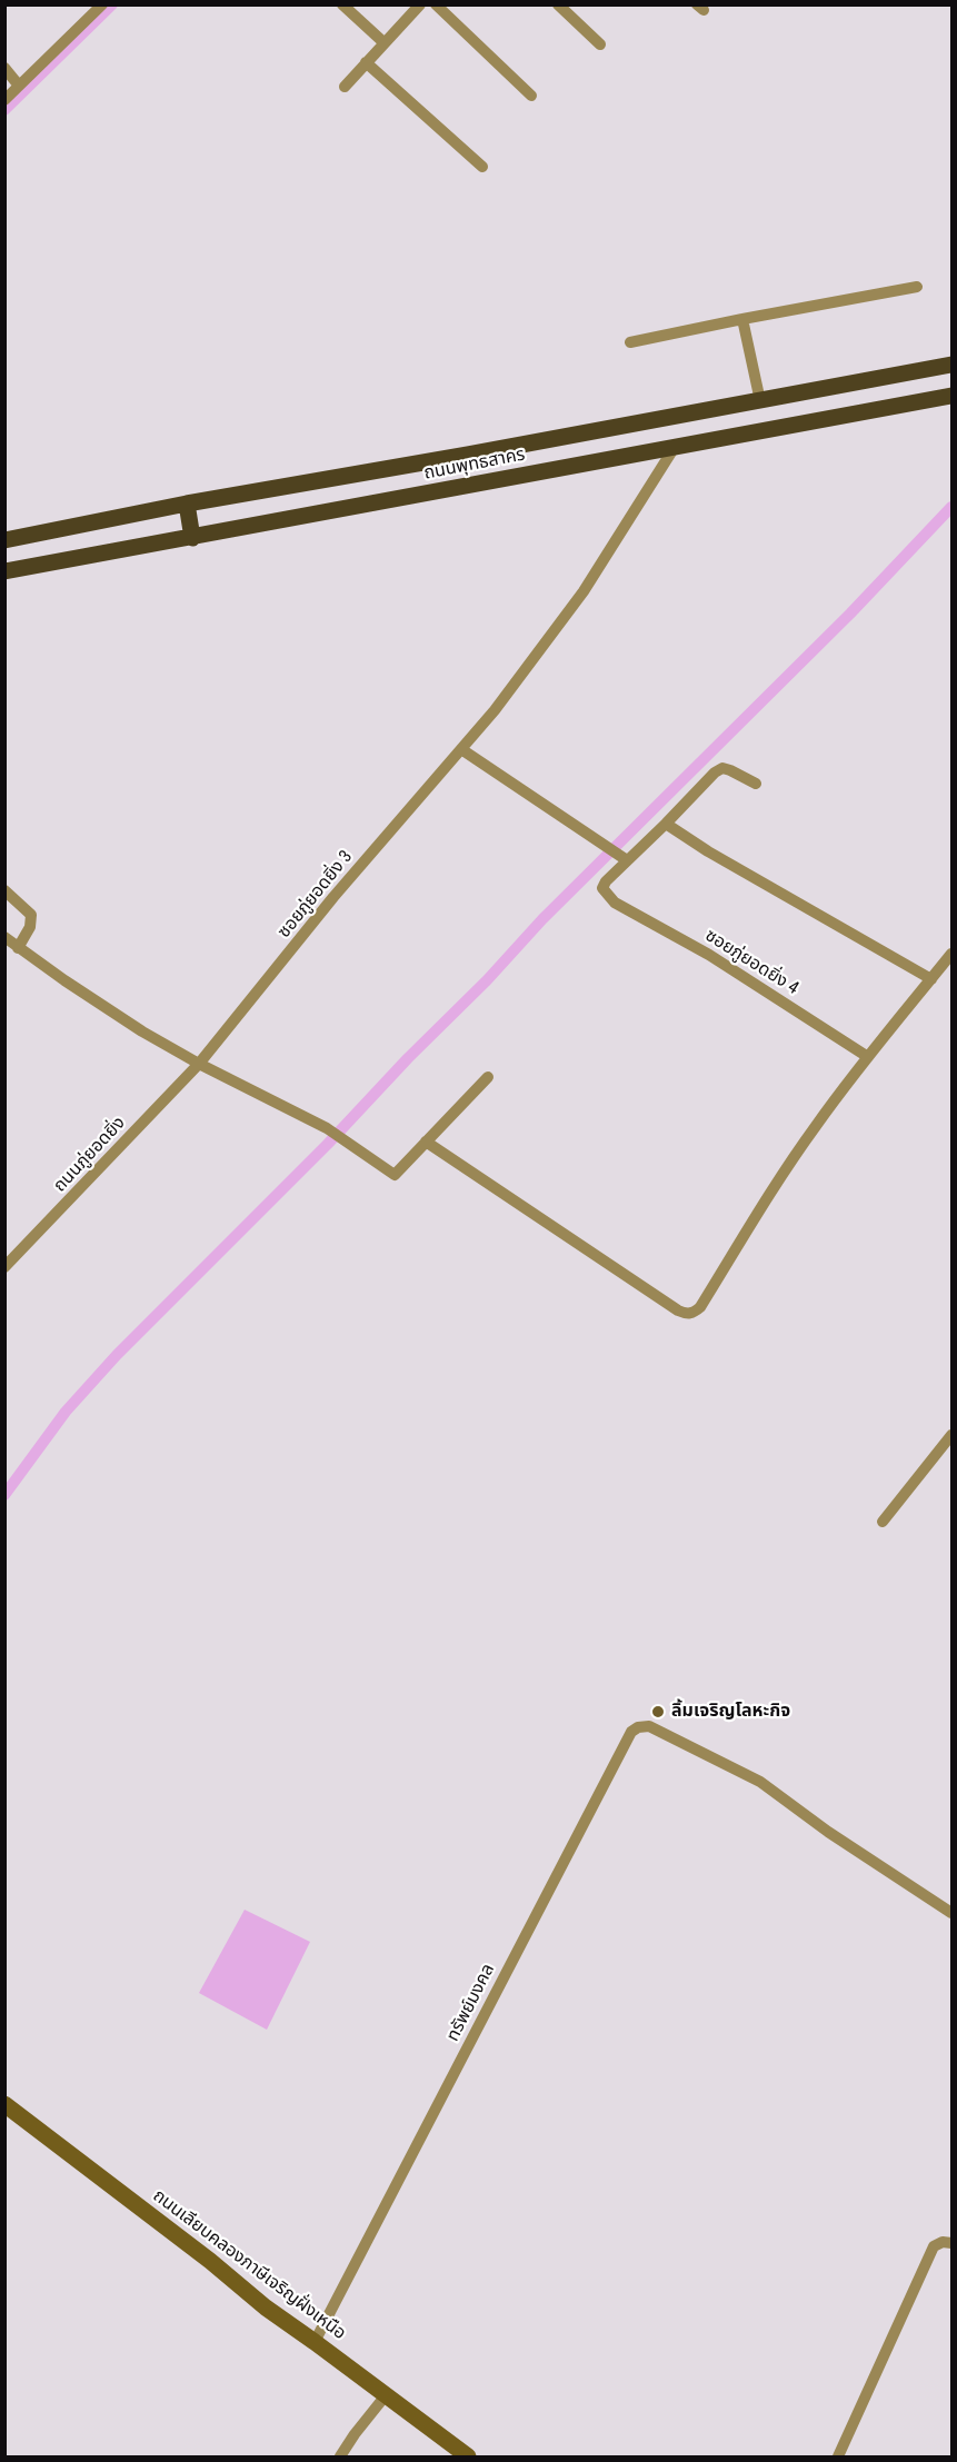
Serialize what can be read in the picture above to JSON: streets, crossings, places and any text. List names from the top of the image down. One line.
{"streets":{"main road":["ถนนพุทธสาคร","ถนนเลียบคลองภาษีเจริญฝั่งเหนือ"],"street":["ซอยภู่ยอดยิ่ง 3","ซอยภู่ยอดยิ่ง 4","ถนนภู่ยอดยิ่ง","ทรัพย์มงคล"]},"crossings":[["ถนนพุทธสาคร","ซอยภู่ยอดยิ่ง 3"],["ซอยภู่ยอดยิ่ง 3","ถนนภู่ยอดยิ่ง"],["ทรัพย์มงคล","ถนนเลียบคลองภาษีเจริญฝั่งเหนือ"]],"places":["ลิ้มเจริญโลหะกิจ"]}
